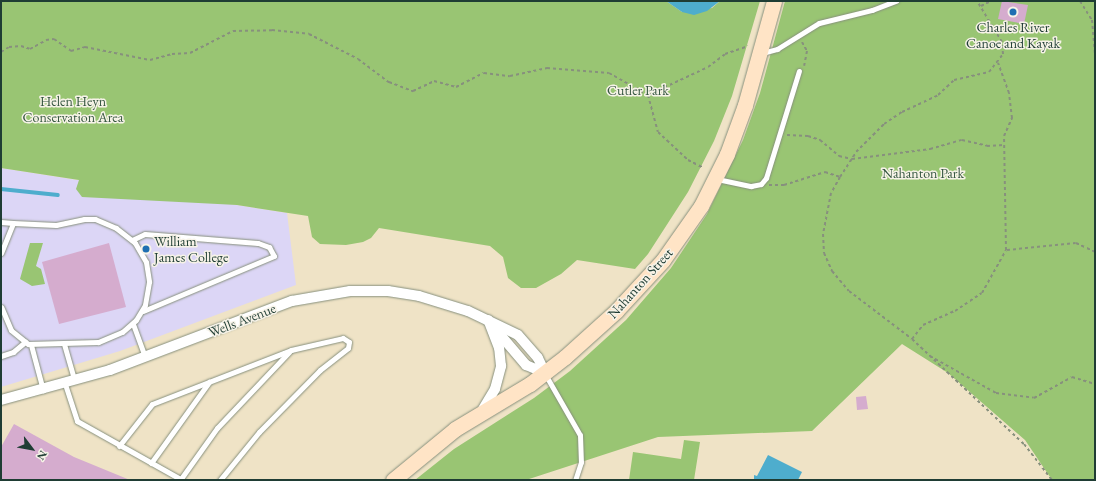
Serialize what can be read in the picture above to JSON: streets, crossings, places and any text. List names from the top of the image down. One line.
{"streets":{"main road":["Nahanton Street"],"street":["Wells Avenue"]},"crossings":[["Nahanton Street","Wells Avenue"]],"parks":["Cutler Park","Helen Heyn Conservation Area","Nahanton Park"],"places":["Charles River Canoe and Kayak","William James College"],"north":"bottom right"}
